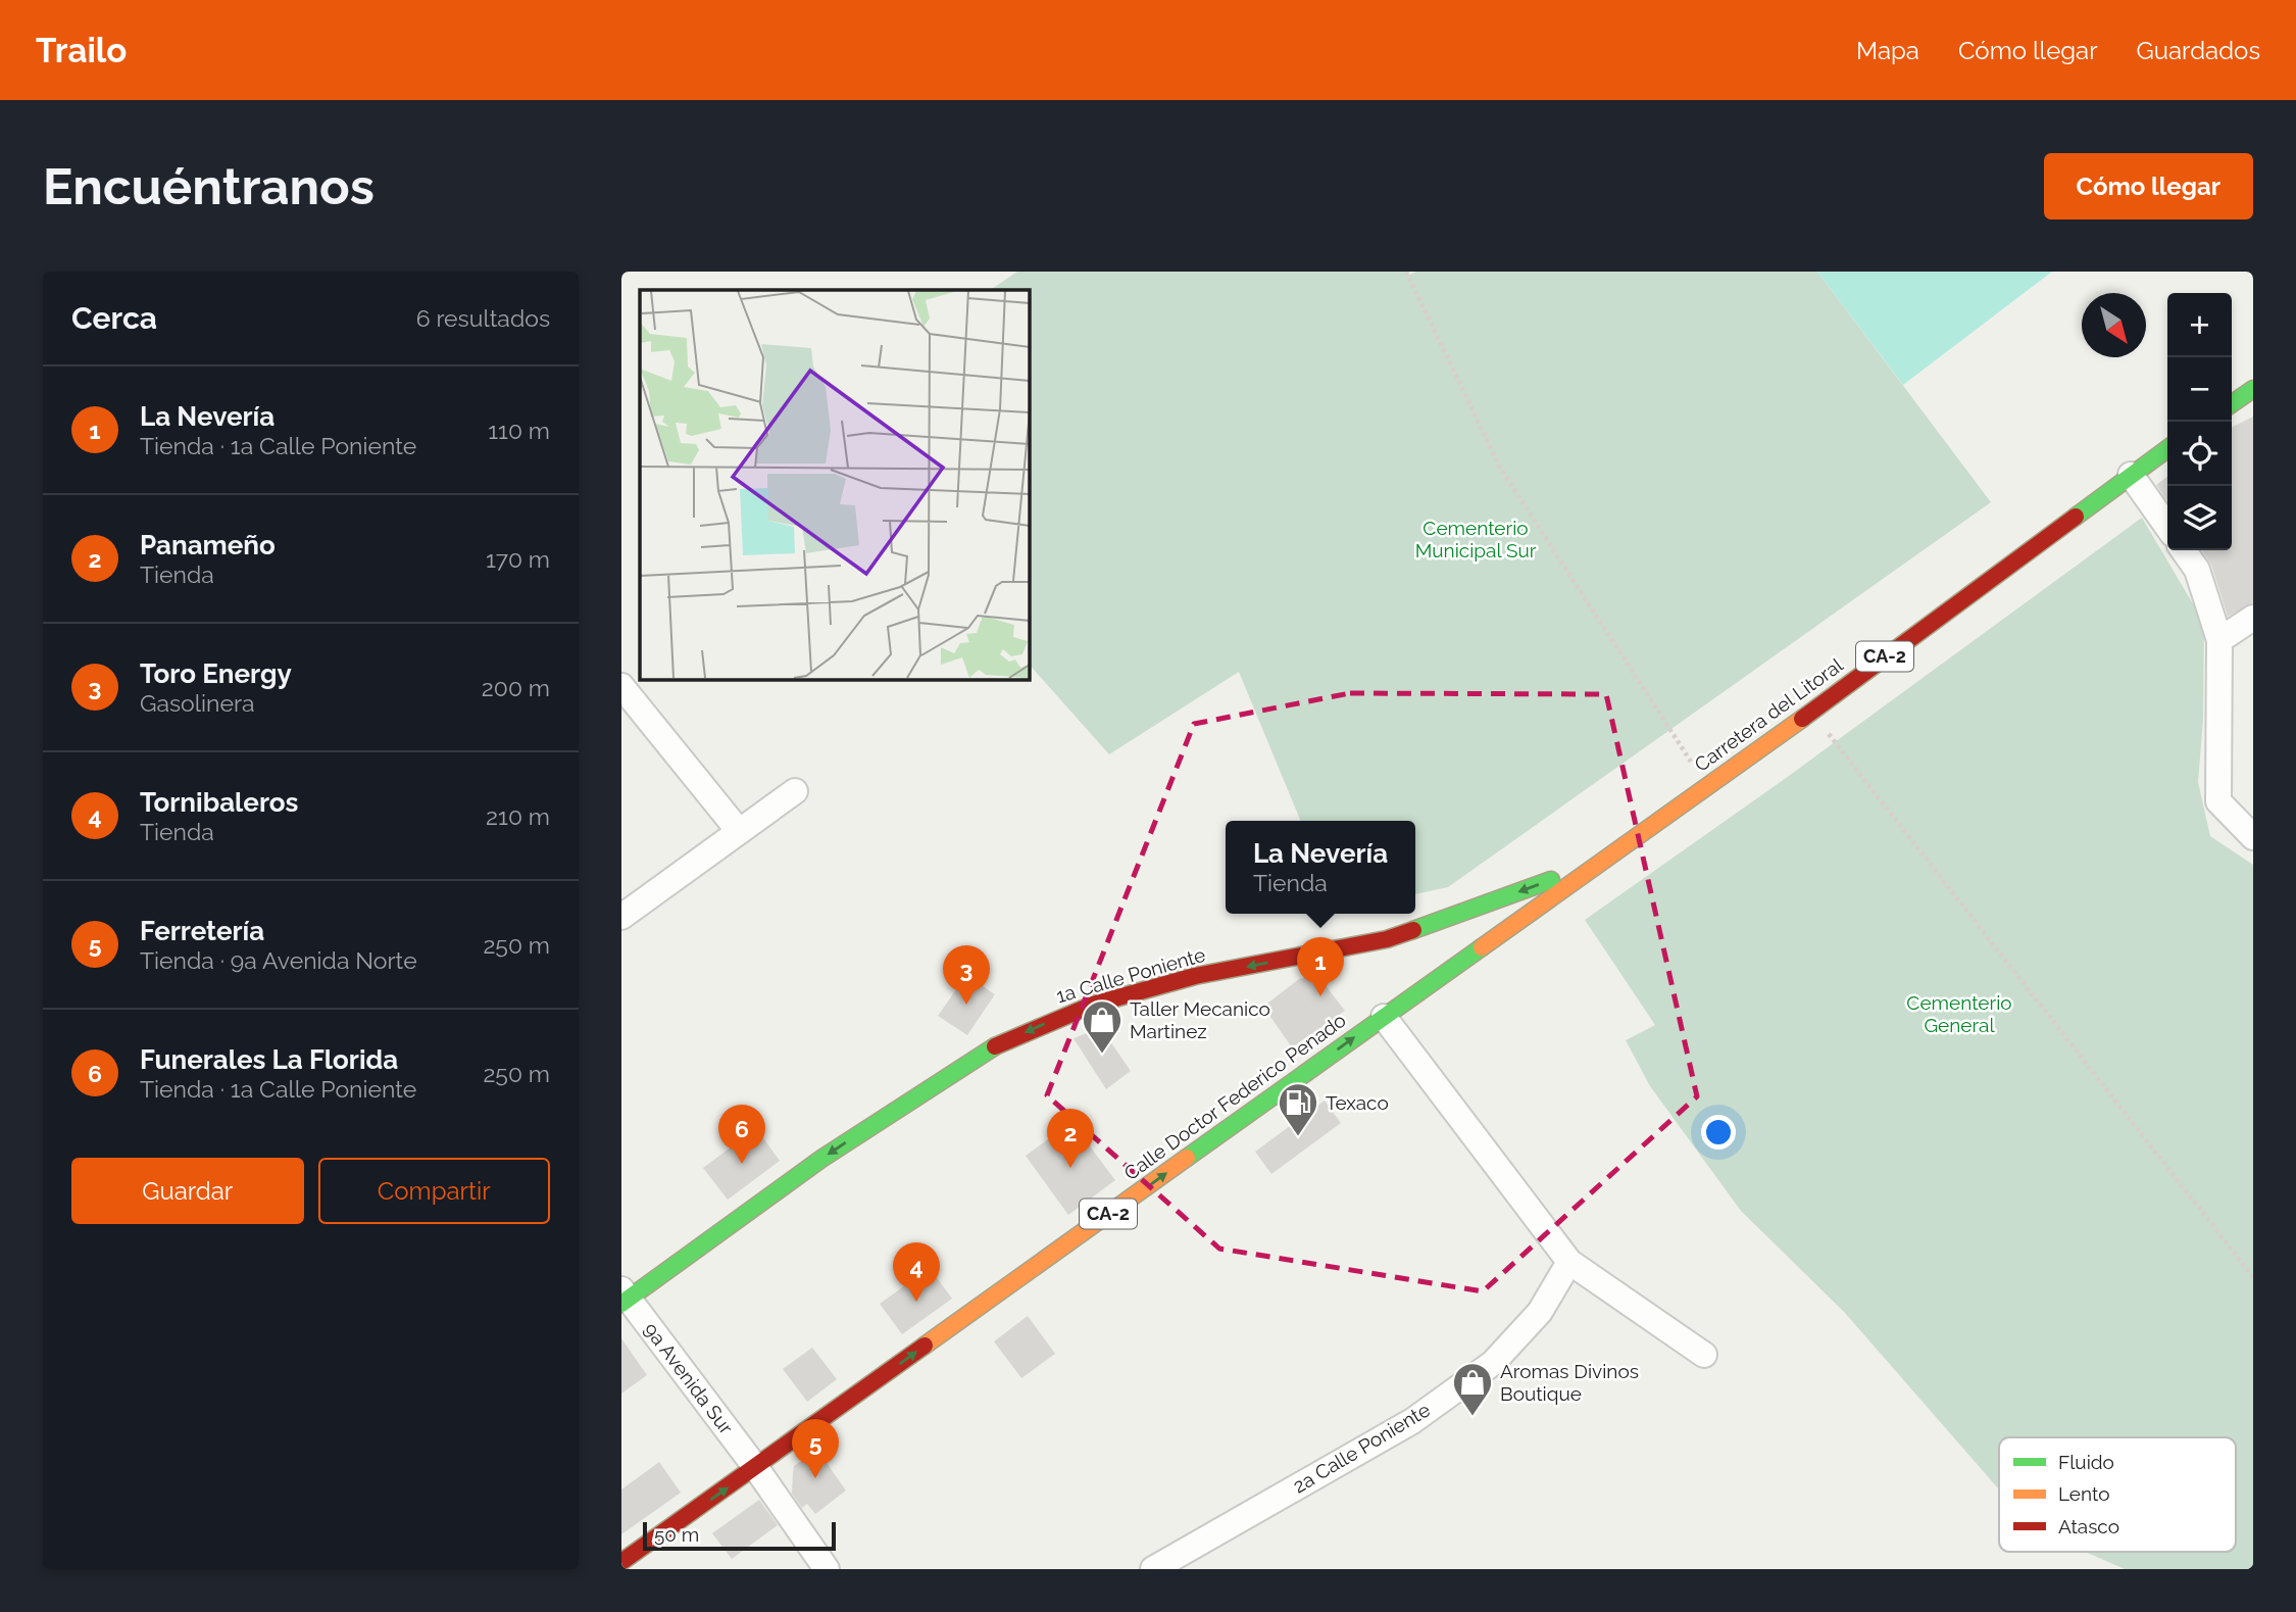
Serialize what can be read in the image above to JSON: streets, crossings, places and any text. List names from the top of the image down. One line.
{"streets":{"main road":["CA-2","Carretera del Litoral","1a Calle Poniente","Calle Doctor Federico Penado"],"street":["9a Avenida Sur","2a Calle Poniente"]},"crossings":[["Carretera del Litoral","1a Calle Poniente"],["Carretera del Litoral","Calle Doctor Federico Penado"],["1a Calle Poniente","Calle Doctor Federico Penado"],["1a Calle Poniente","9a Avenida Sur"],["Calle Doctor Federico Penado","9a Avenida Sur"]],"one_way":["1a Calle Poniente","Calle Doctor Federico Penado"],"parks":["Cementerio Municipal Sur","Cementerio General"],"places":{"shop":["Taller Mecanico Martinez","Aromas Divinos Boutique"],"fuel station":["Texaco"]},"legend":["Fluido","Lento","Atasco"],"scale_bar":"50 m","north":"bottom right","page":{"header":"Trailo","nav":["Mapa","Cómo llegar","Guardados"],"buttons":["Cómo llegar",["Guardar","Compartir"]],"title":"Encuéntranos","heading":["Cerca","6 resultados"],"map_buttons":["+","−"],"list":[{"mark":"1","name":"La Nevería","note":"Tienda · 1a Calle Poniente","value":"110 m"},{"mark":"2","name":"Panameño","note":"Tienda","value":"170 m"},{"mark":"3","name":"Toro Energy","note":"Gasolinera","value":"200 m"},{"mark":"4","name":"Tornibaleros","note":"Tienda","value":"210 m"},{"mark":"5","name":"Ferretería","note":"Tienda · 9a Avenida Norte","value":"250 m"},{"mark":"6","name":"Funerales La Florida","note":"Tienda · 1a Calle Poniente","value":"250 m"}],"popup":["La Nevería","Tienda"],"pins":["1","3","6","2","4","5"],"scale":"50 m"}}
